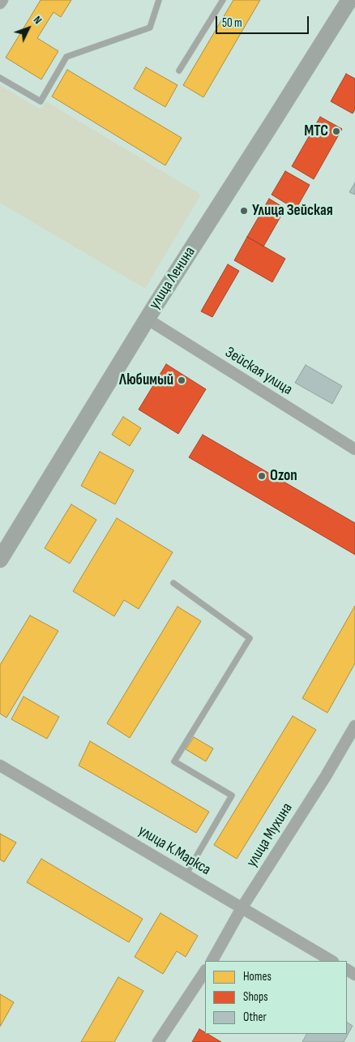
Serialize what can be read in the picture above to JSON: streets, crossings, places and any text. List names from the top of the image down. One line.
{"streets":{"main road":["улица Ленина"],"street":["Зейская улица","улица Мухина","улица К.Маркса"]},"crossings":[["улица Ленина","Зейская улица"],["улица Мухина","улица К.Маркса"]],"places":["МТС","Улица Зейская","Любимый","Ozon"],"legend":["Homes","Shops","Other"],"scale_bar":"50 m","north":"top right"}
